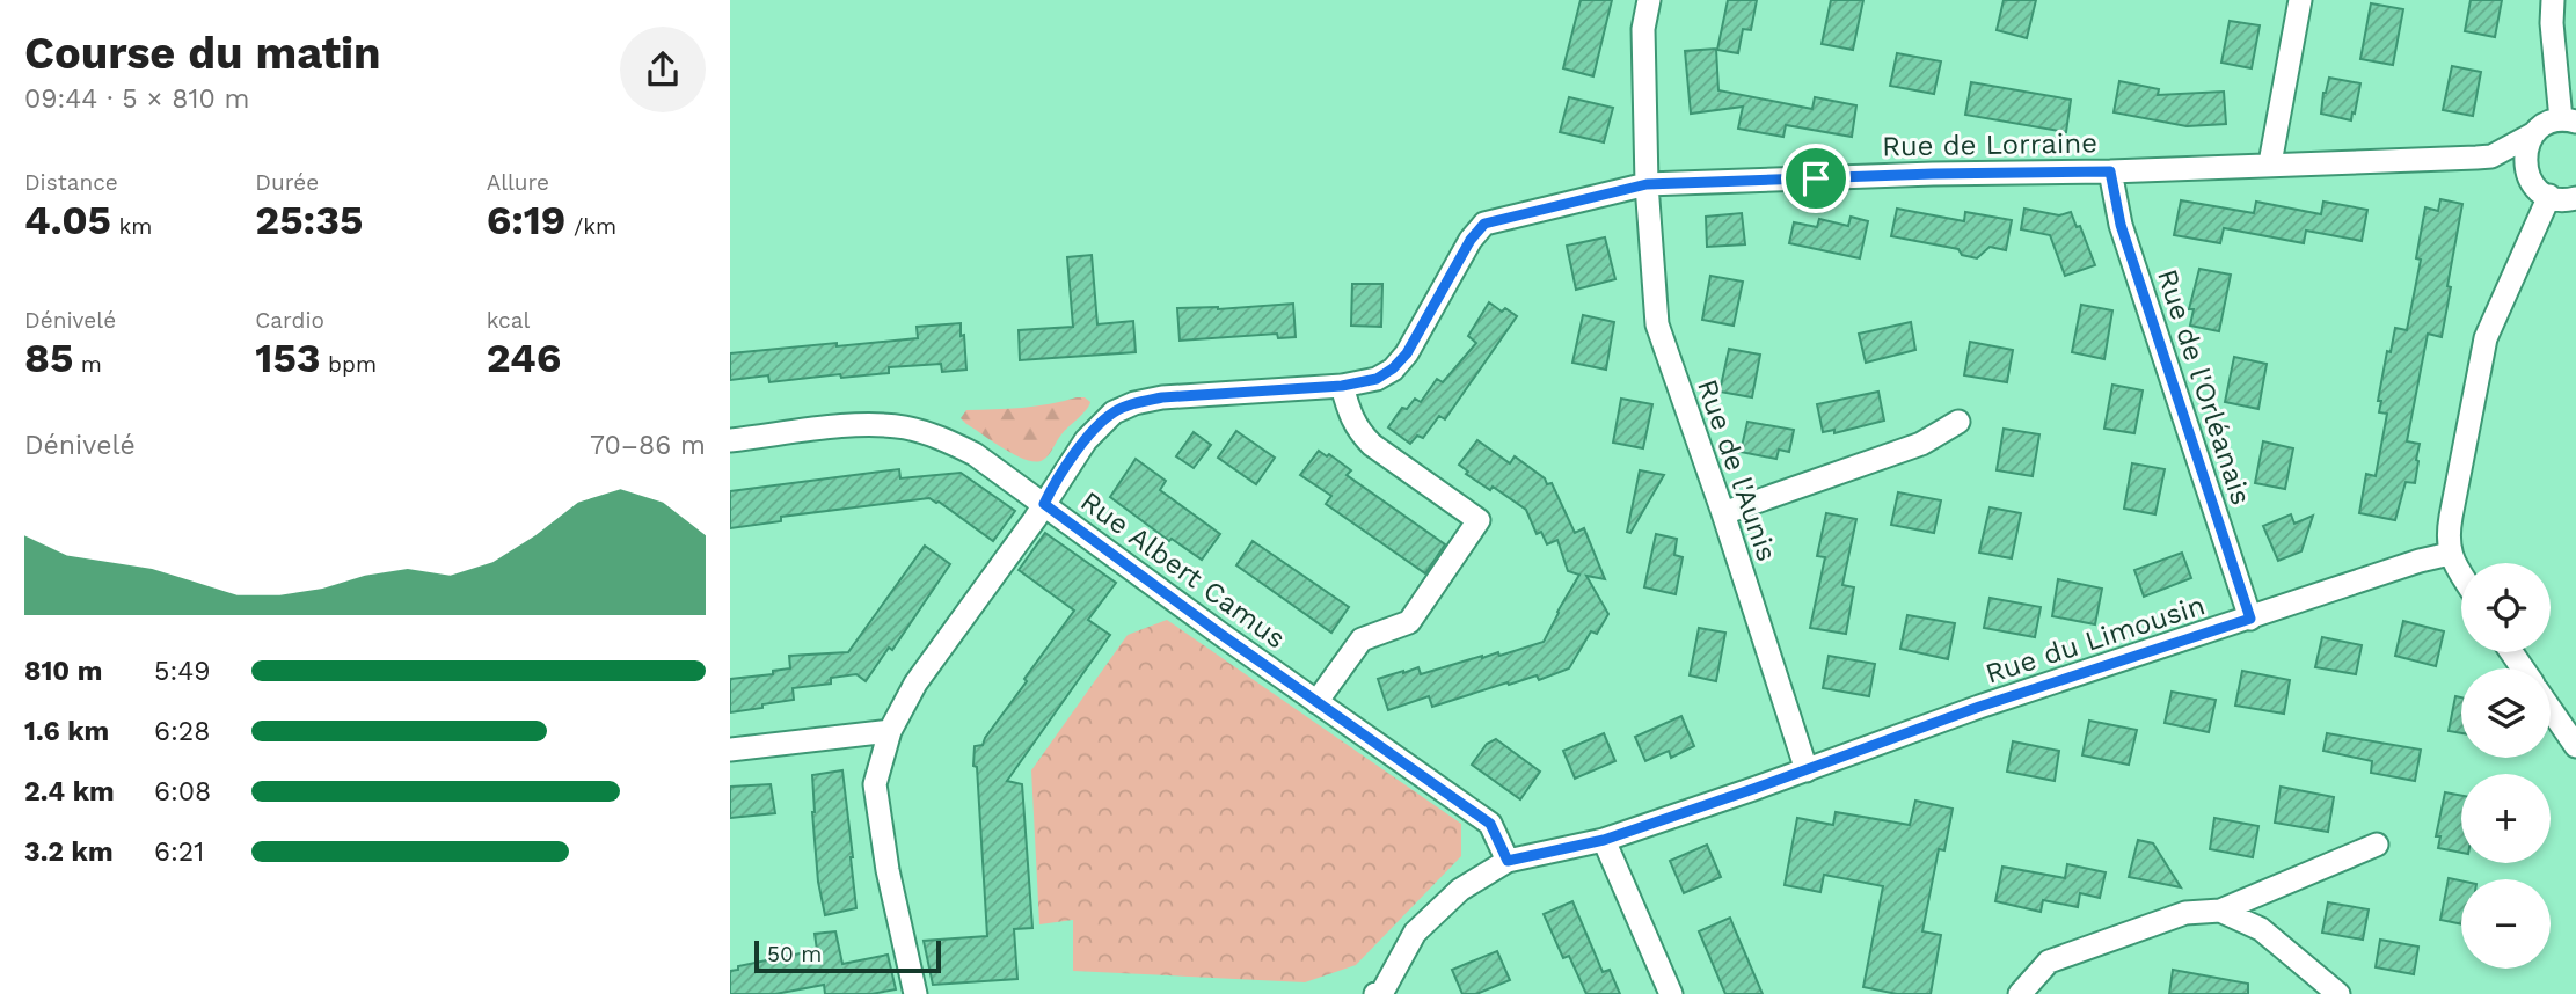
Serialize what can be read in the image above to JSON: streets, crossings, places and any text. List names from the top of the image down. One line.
{"streets":{"street":["Rue de Lorraine","Rue de l'Orléanais","Rue de l'Aunis","Rue Albert Camus","Rue du Limousin"]},"crossings":[["Rue de Lorraine","Rue de l'Orléanais"],["Rue de Lorraine","Rue de l'Aunis"],["Rue de Lorraine","Rue Albert Camus"],["Rue de l'Orléanais","Rue du Limousin"],["Rue de l'Aunis","Rue du Limousin"],["Rue Albert Camus","Rue du Limousin"]],"scale_bar":"50 m","page":{"heading":["Course du matin","09:44 · 5 × 810 m"],"stats":[["Distance","4.05 km"],["Durée","25:35"],["Allure","6:19 /km"],["Dénivelé","85 m"],["Cardio","153 bpm"],["kcal","246"]],"chart":["Dénivelé","70–86 m"],"map_buttons":["+","−"],"list":[{"name":"810 m","note":"5:49"},{"name":"1.6 km","note":"6:28"},{"name":"2.4 km","note":"6:08"},{"name":"3.2 km","note":"6:21"}],"scale":"50 m"}}
